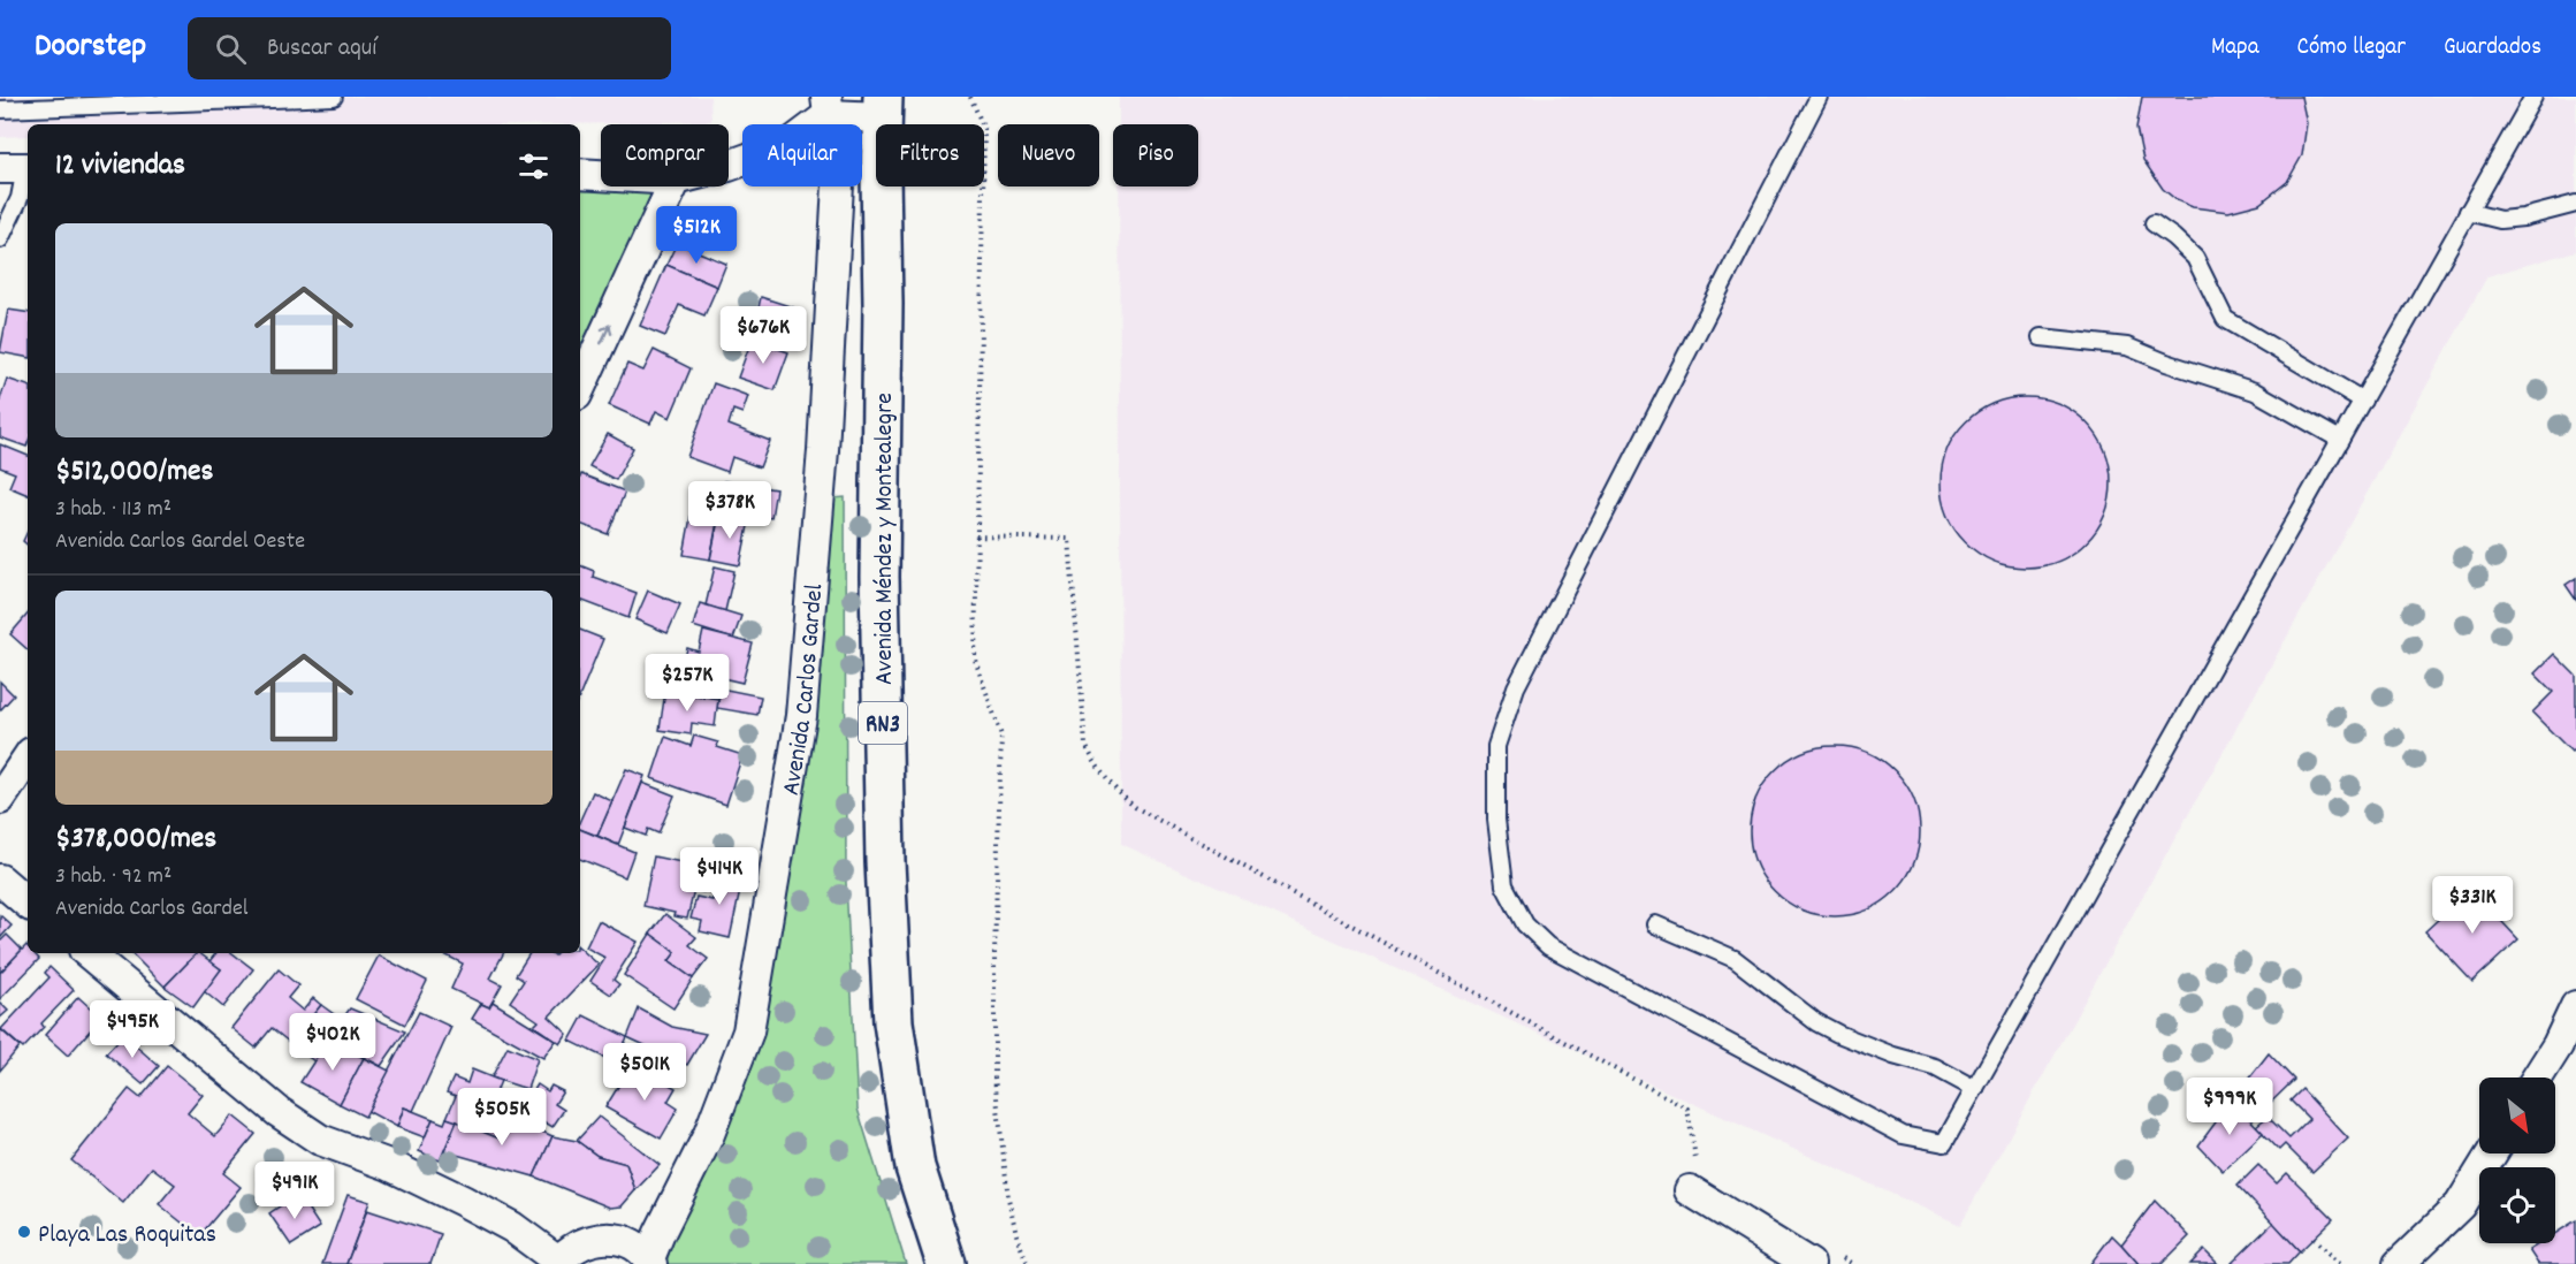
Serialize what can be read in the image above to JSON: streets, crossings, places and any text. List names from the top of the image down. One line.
{"streets":{"highway":["Avenida Méndez y Montealegre","RN3"],"street":["Avenida Carlos Gardel"]},"places":["Playa Las Roquitas"],"north":"bottom right","page":{"header":"Doorstep","search":"Buscar aquí","nav":["Mapa","Cómo llegar","Guardados"],"chip":["Comprar","Alquilar","Filtros","Nuevo","Piso"],"heading":"12 viviendas","price":["$512K","$676K","$378K","$257K","$414K","$331K","$495K","$402K","$501K","$999K","$505K","$491K"],"list":[{"name":"$512,000/mes","note":"3 hab. · 113 m² · Avenida Carlos Gardel Oeste"},{"name":"$378,000/mes","note":"3 hab. · 92 m² · Avenida Carlos Gardel"}]}}
